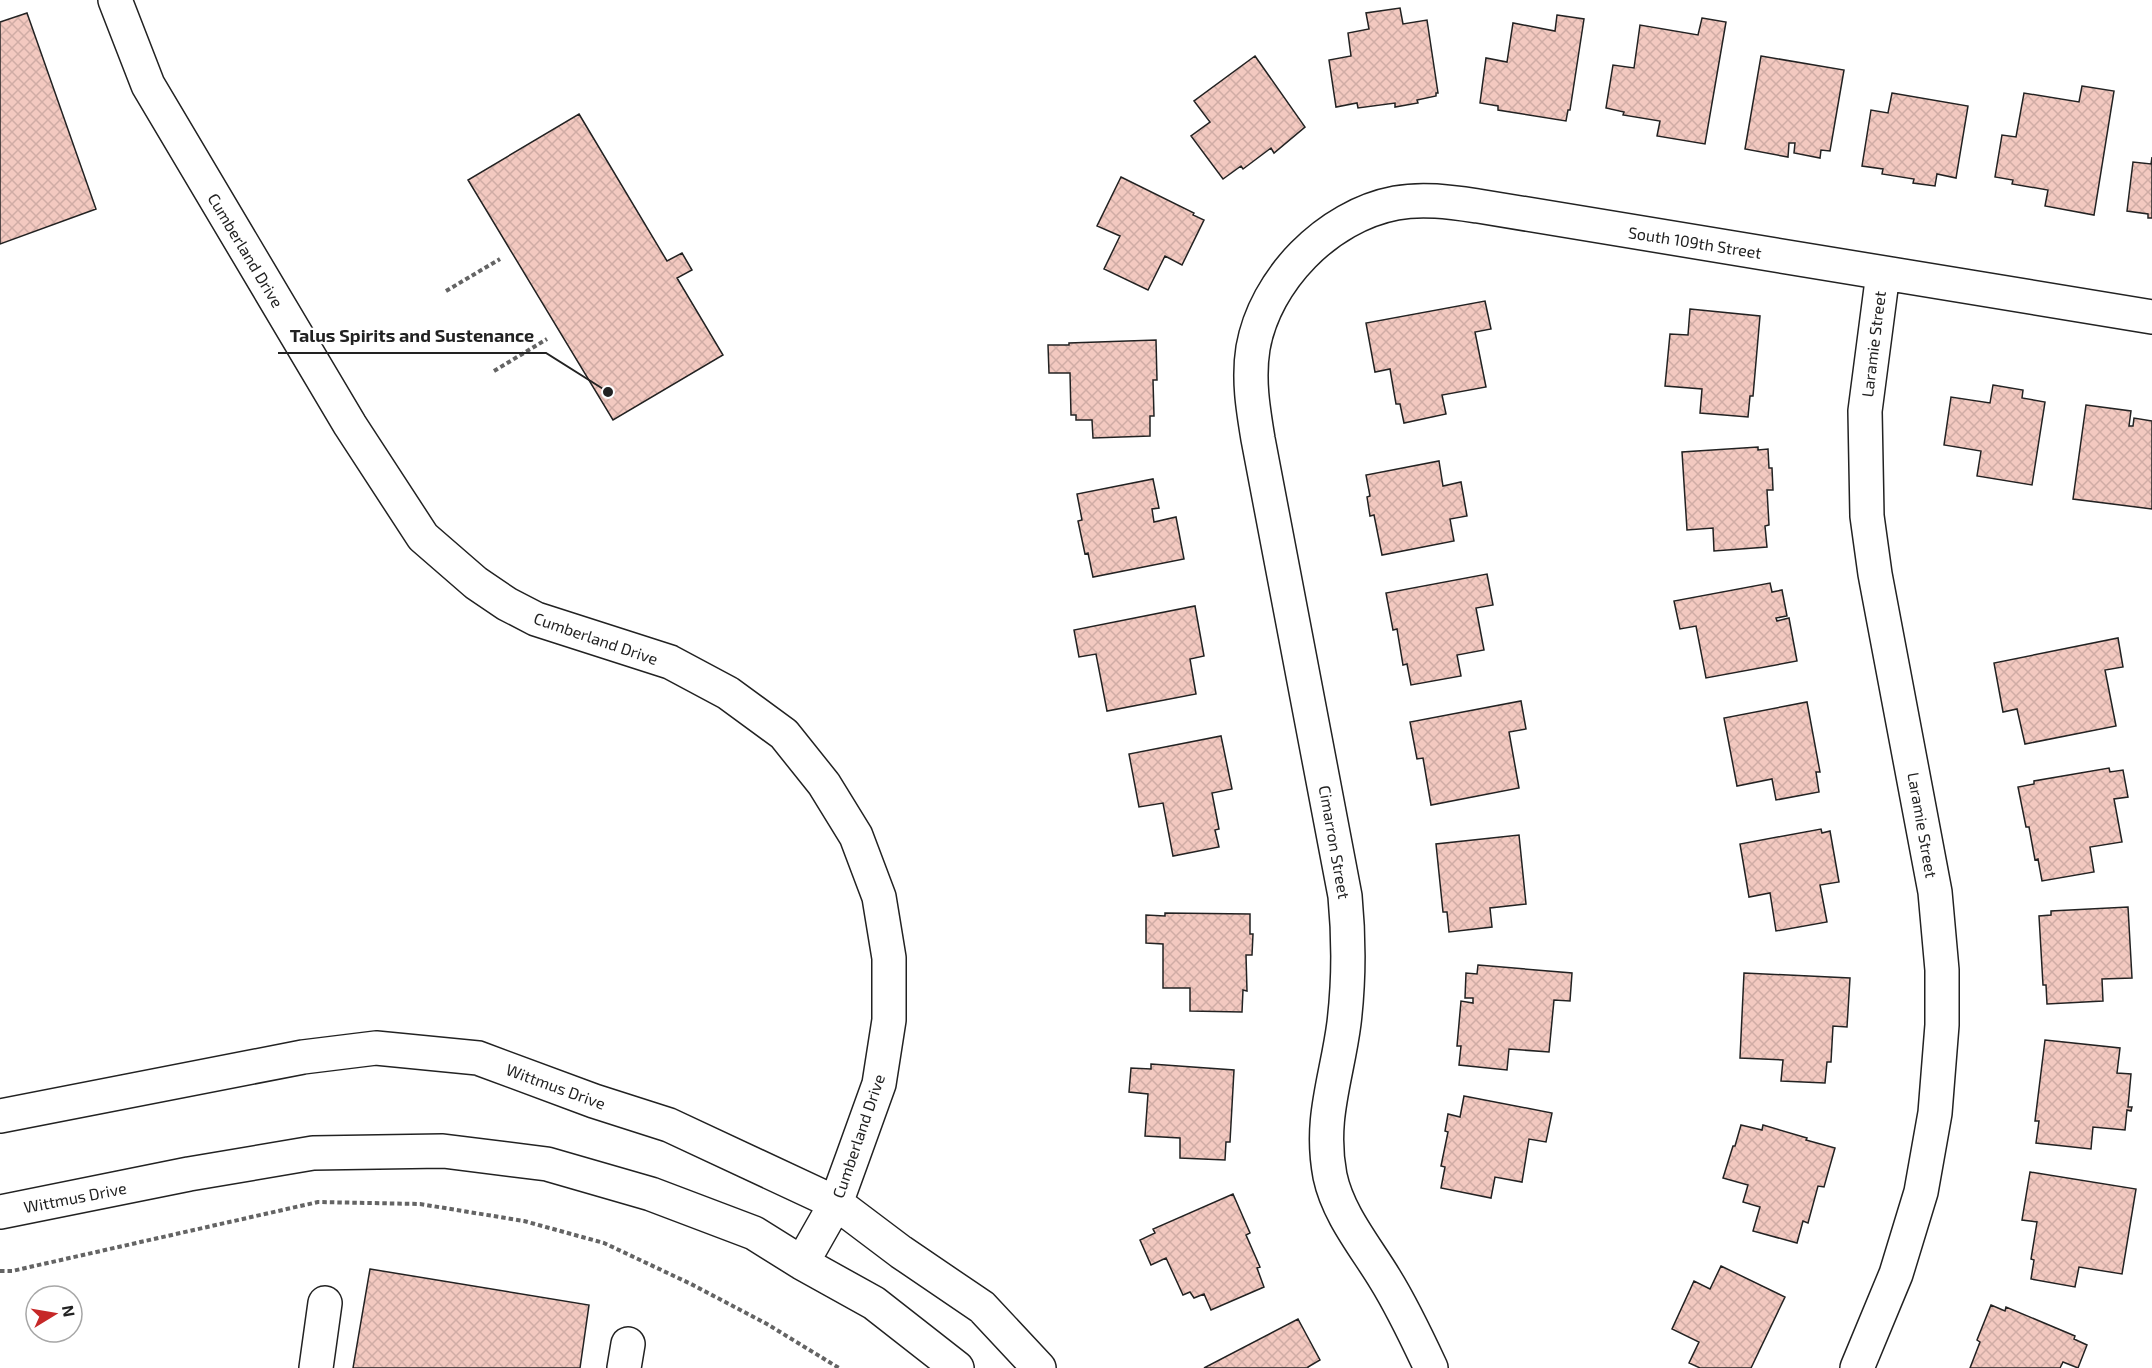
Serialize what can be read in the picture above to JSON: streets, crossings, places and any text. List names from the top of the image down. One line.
{"streets":{"street":["South 109th Street","Cumberland Drive","Laramie Street","Cimarron Street","Wittmus Drive"]},"crossings":[["South 109th Street","Laramie Street"],["South 109th Street","Cimarron Street"],["Cumberland Drive","Wittmus Drive"]],"places":["Talus Spirits and Sustenance"],"north":"right"}
